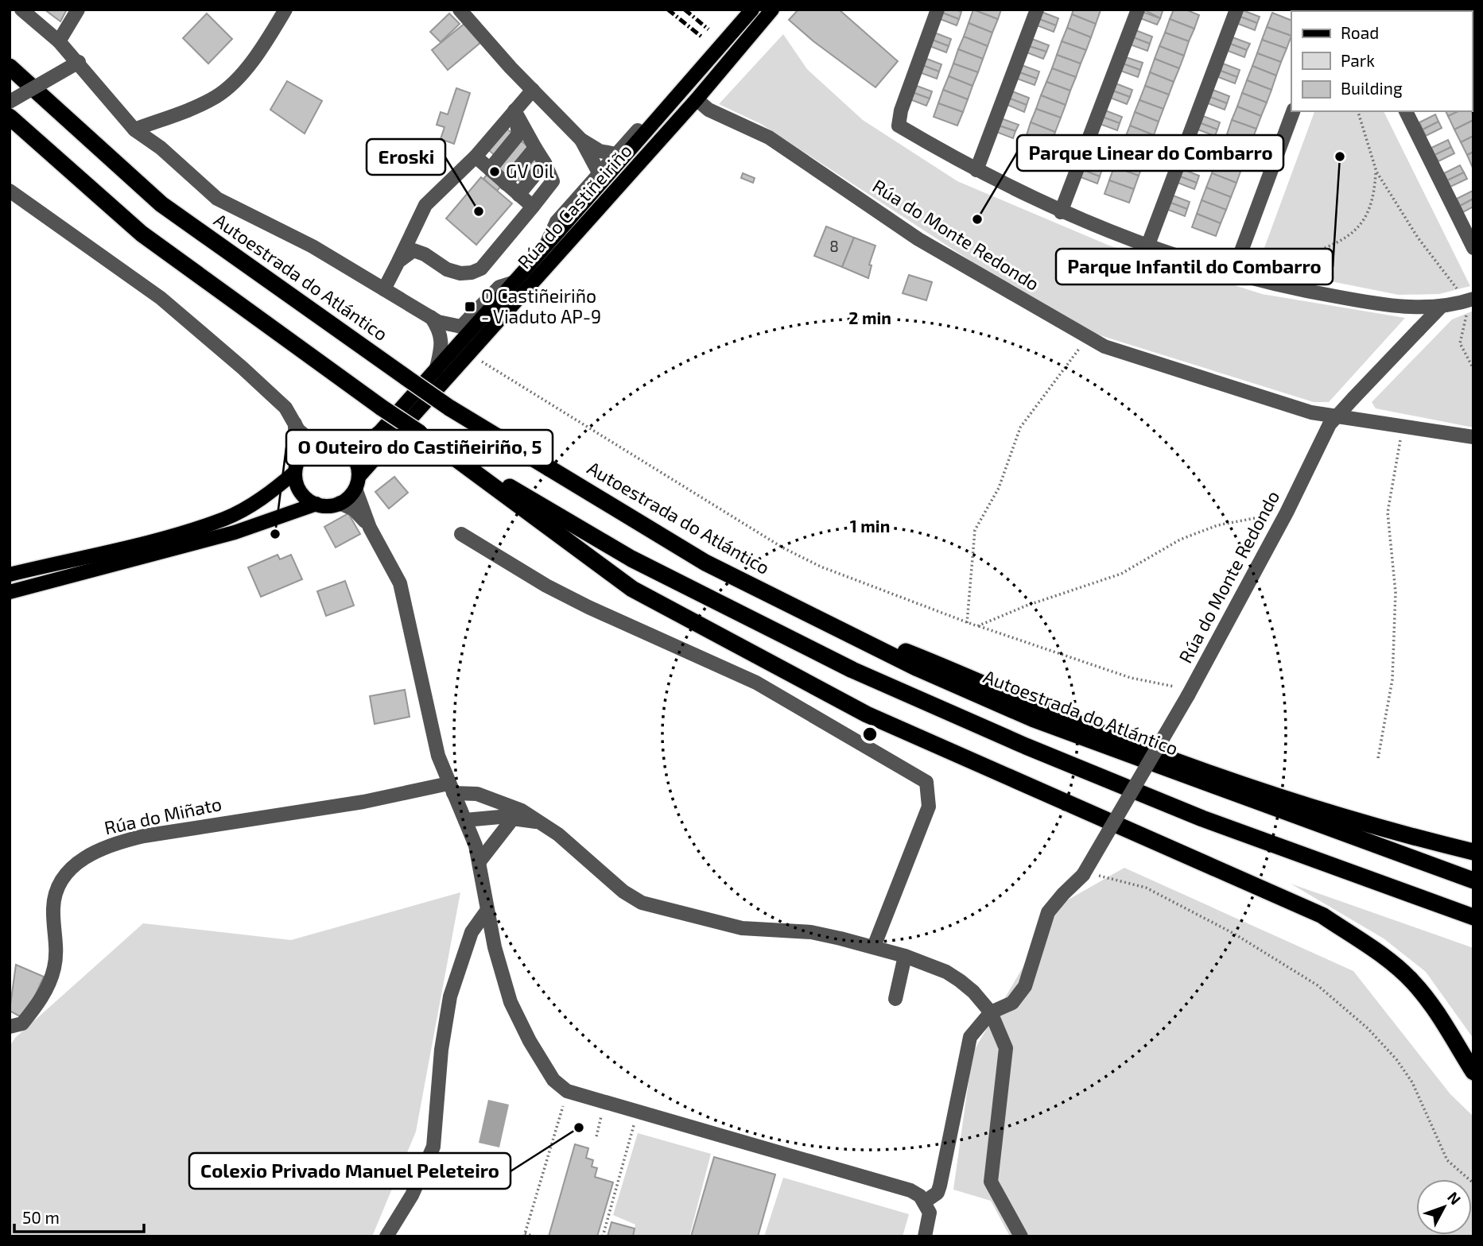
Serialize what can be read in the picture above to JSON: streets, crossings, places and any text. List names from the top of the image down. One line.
{"streets":{"highway":["Autoestrada do Atlántico"],"main road":["Rúa do Castiñeiriño"],"street":["Rúa do Monte Redondo","Rúa do Miñato"]},"crossings":[["Rúa do Castiñeiriño","Rúa do Monte Redondo"],["Rúa do Monte Redondo","Rúa do Miñato"]],"places":{"other":["Parque Infantil do Combarro","GV Oil","Eroski","Parque Linear do Combarro","O Outeiro do Castiñeiriño, 5","Colexio Privado Manuel Peleteiro"],"transit":["O Castiñeiriño - Viaduto AP-9"]},"house_numbers":["8"],"legend":["Road","Park","Building"],"scale_bar":"50 m","north":"top right","rings":["2 min","1 min"]}
